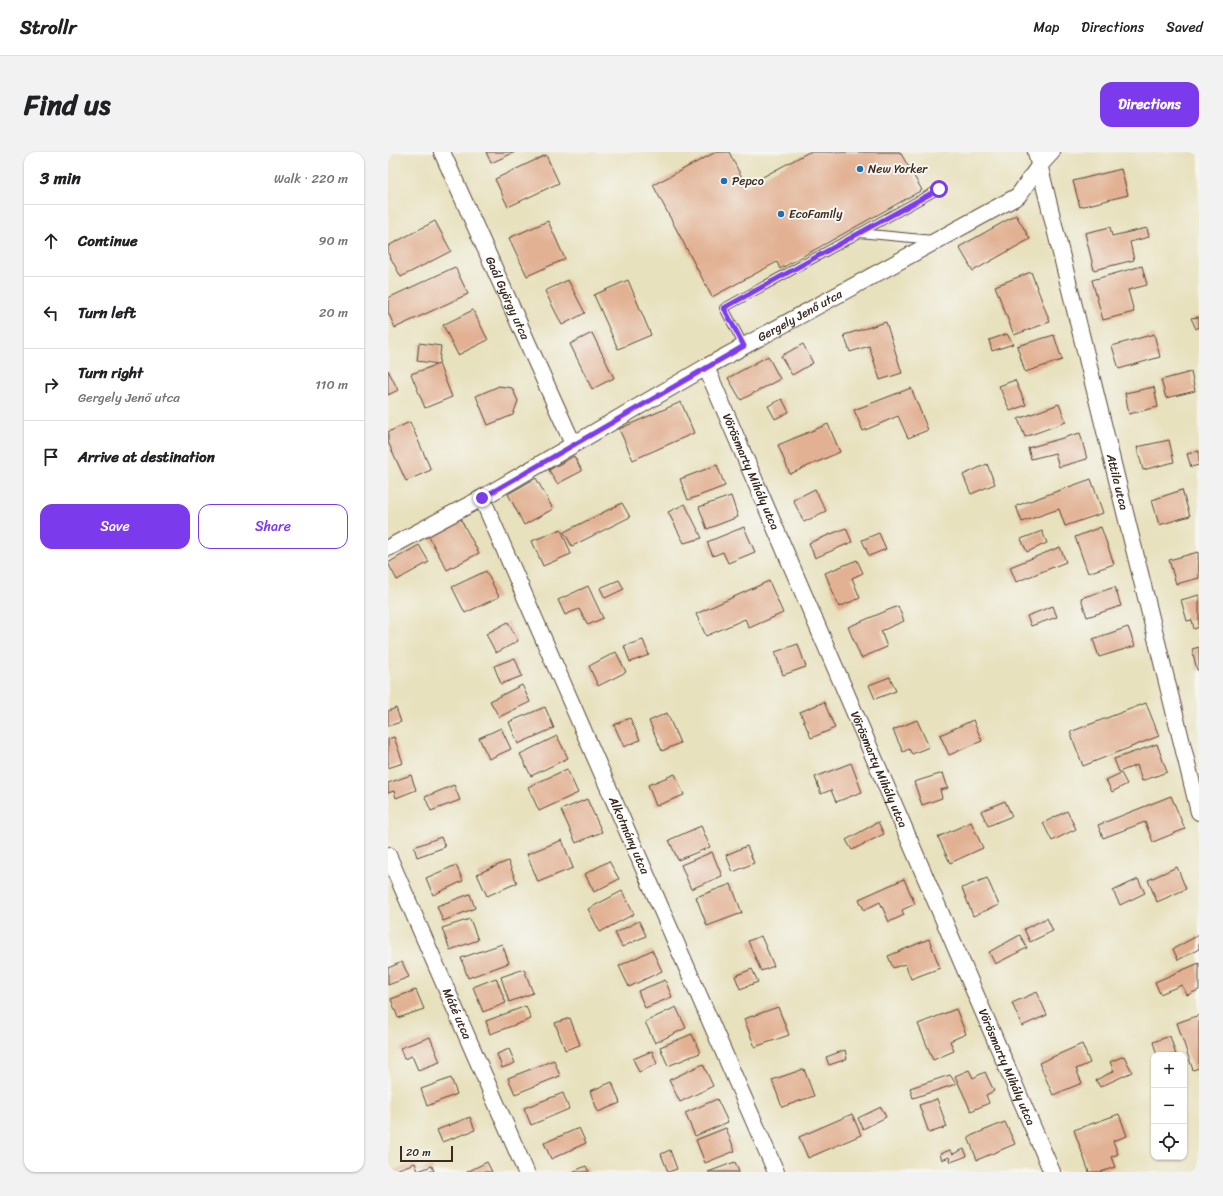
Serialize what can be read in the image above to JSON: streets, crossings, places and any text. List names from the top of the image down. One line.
{"streets":{"street":["Gaál György utca","Gergely Jenő utca","Vörösmarty Mihály utca","Attila utca","Alkotmány utca","Máté utca"]},"crossings":[["Gaál György utca","Gergely Jenő utca"],["Gergely Jenő utca","Vörösmarty Mihály utca"],["Gergely Jenő utca","Attila utca"],["Gergely Jenő utca","Alkotmány utca"]],"places":["New Yorker","Pepco","EcoFamily"],"scale_bar":"20 m","page":{"header":"Strollr","nav":["Map","Directions","Saved"],"title":"Find us","buttons":["Directions",["Save","Share"]],"heading":["3 min","Walk · 220 m"],"list":[["Continue","90 m"],["Turn left","20 m"],["Turn right","Gergely Jenő utca","110 m"],"Arrive at destination"],"map_buttons":["+","−"],"scale":"20 m"}}
